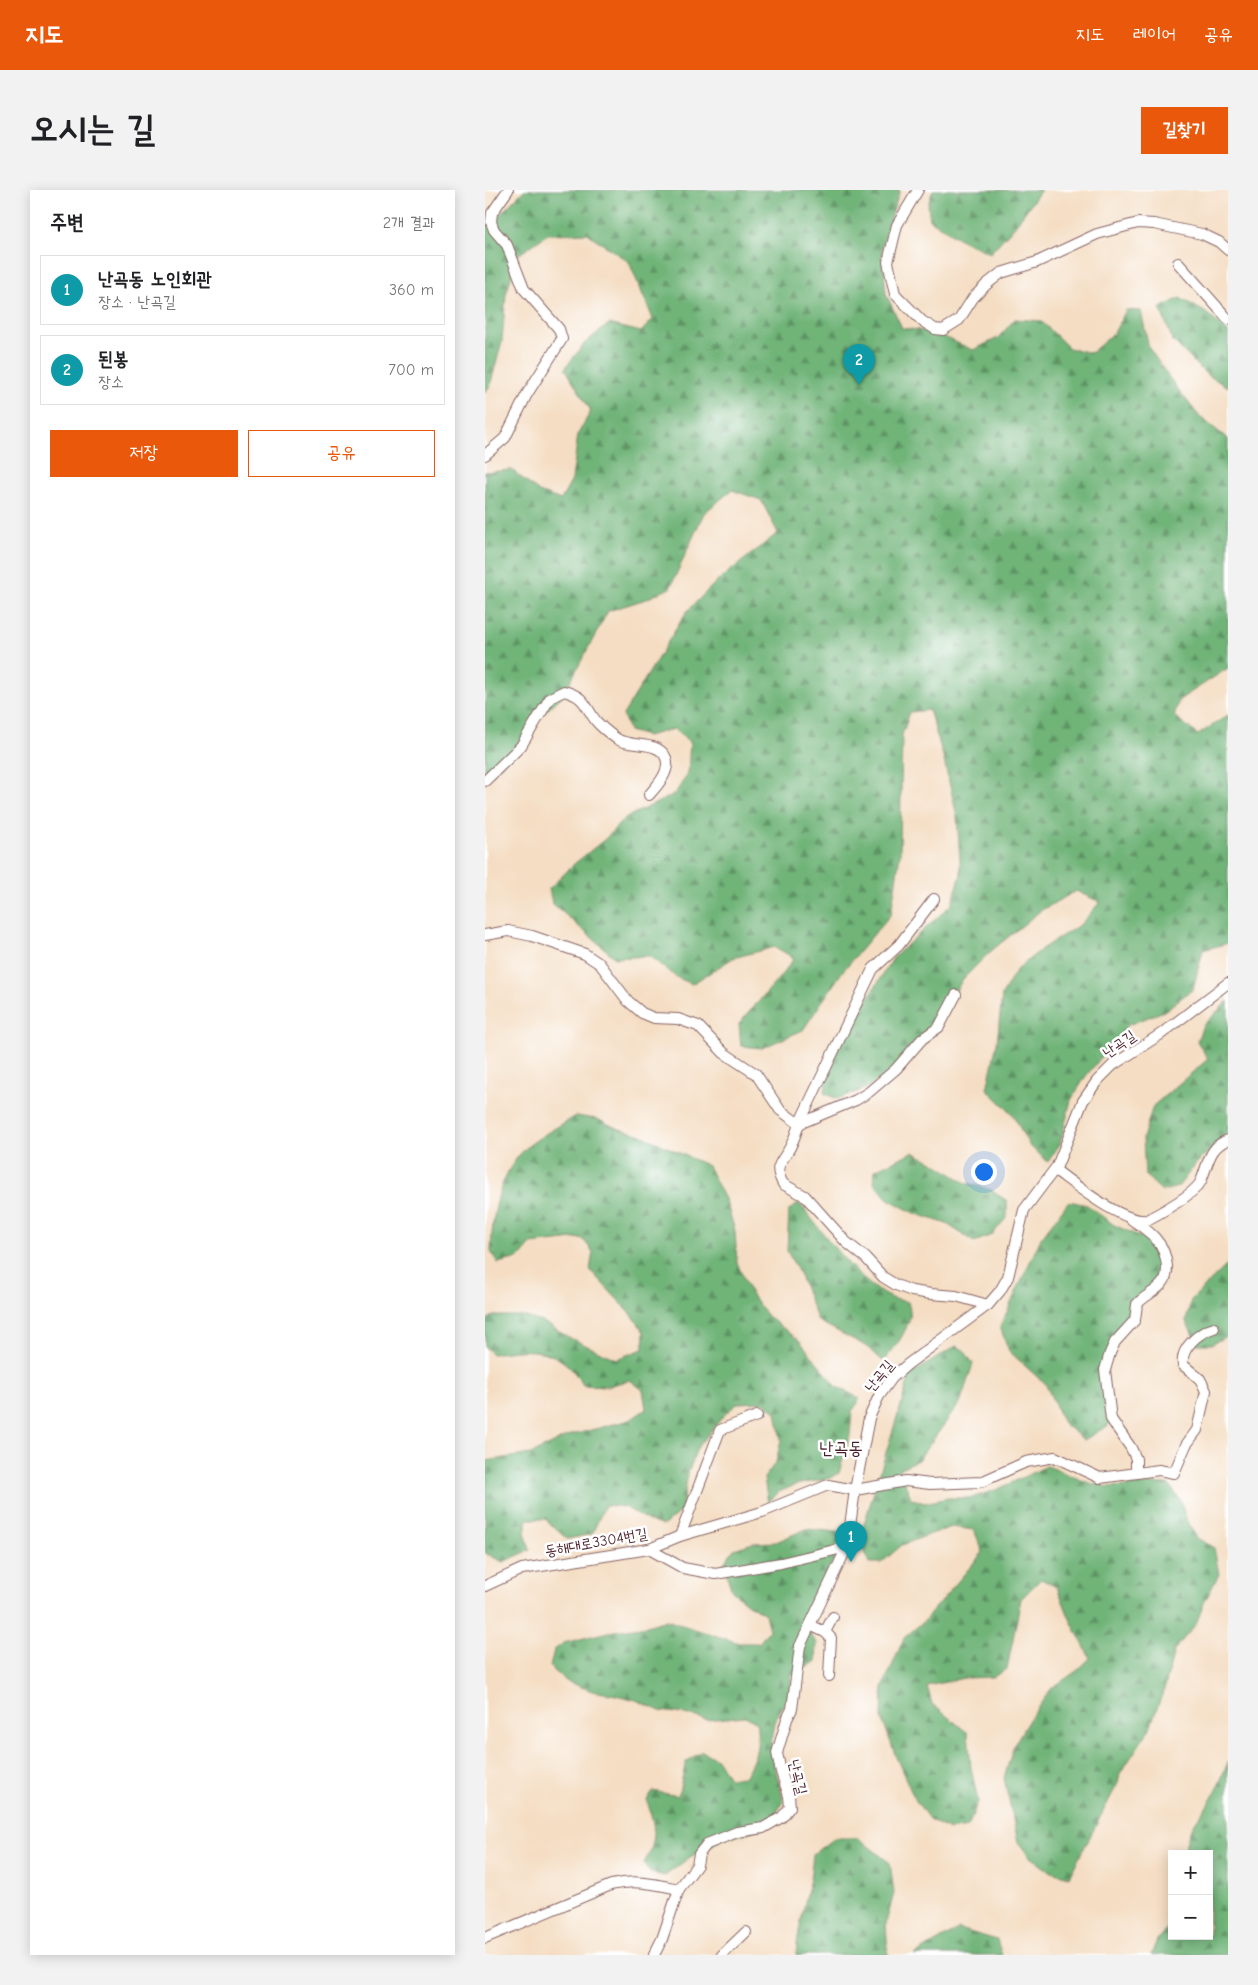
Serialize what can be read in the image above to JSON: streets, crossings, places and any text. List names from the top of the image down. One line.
{"streets":{"street":["난곡길","동해대로3304번길"]},"crossings":[["난곡길","동해대로3304번길"]],"districts":["난곡동"],"page":{"header":"지도","nav":["지도","레이어","공유"],"buttons":["길찾기",["저장","공유"]],"title":"오시는 길","heading":["주변","2개 결과"],"list":[{"mark":"1","name":"난곡동 노인회관","note":"장소 · 난곡길","value":"360 m"},{"mark":"2","name":"된봉","note":"장소","value":"700 m"}],"pins":["2","1"],"map_buttons":["+","−"]}}
